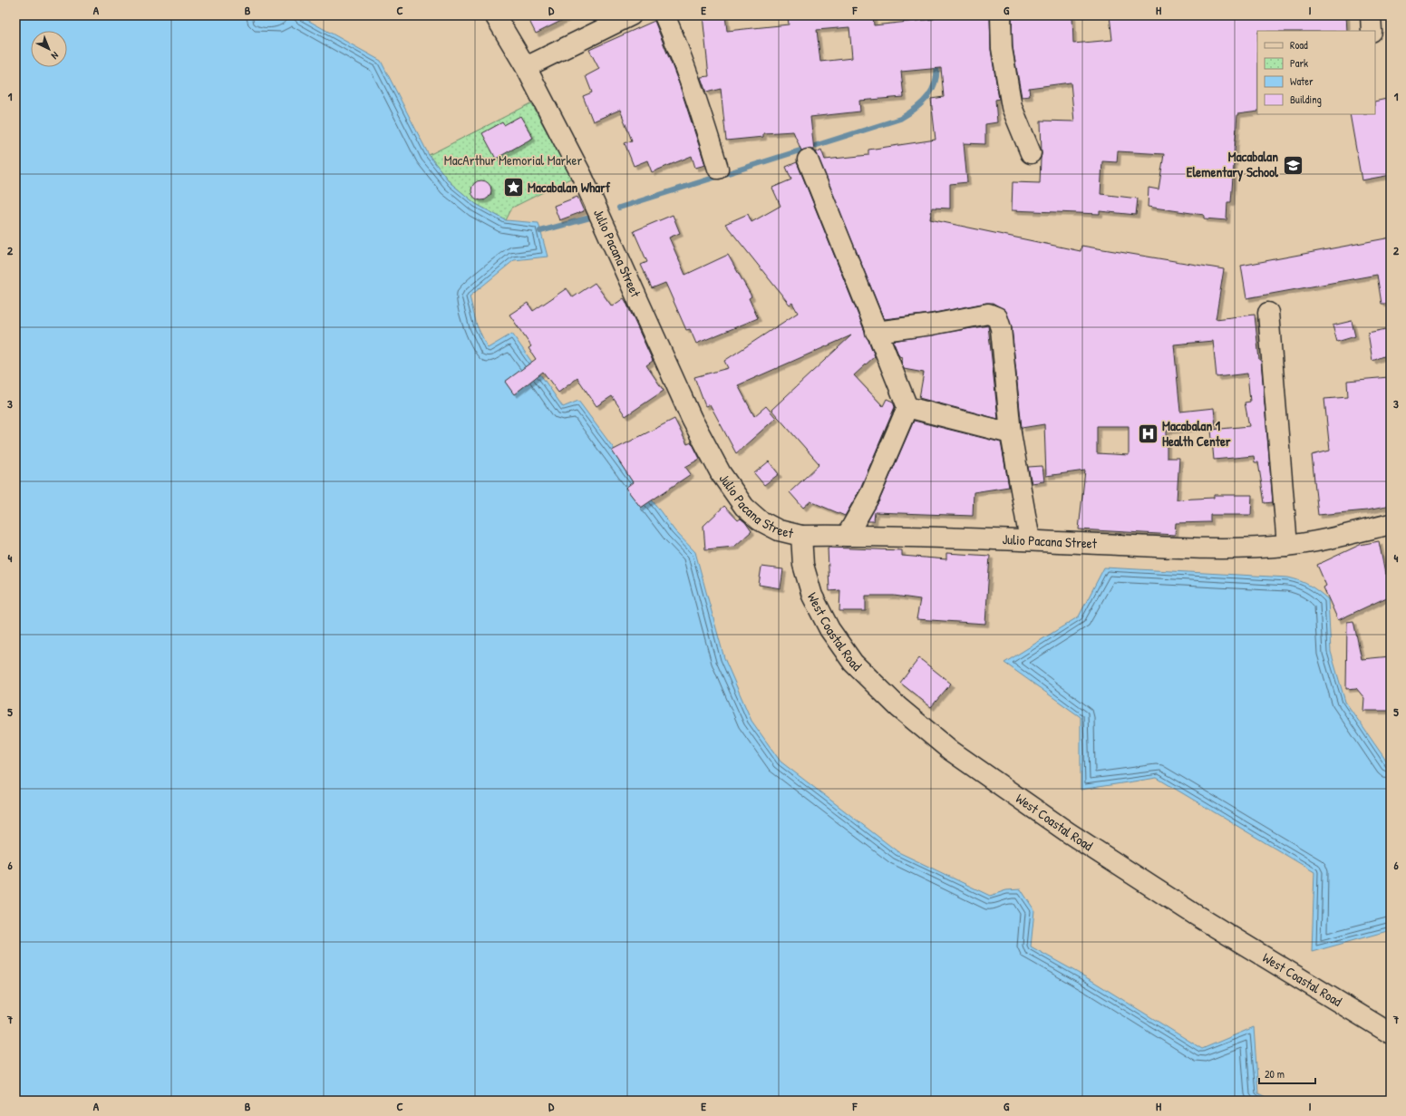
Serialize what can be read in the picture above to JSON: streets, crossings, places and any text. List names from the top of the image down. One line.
{"streets":{"street":["Julio Pacana Street","West Coastal Road"]},"crossings":[["Julio Pacana Street","West Coastal Road"]],"parks":["MacArthur Memorial Marker"],"places":{"school or university":["Macabalan Elementary School"],"place":["Macabalan Wharf"],"hospital":["Macabalan 1 Health Center"]},"legend":["Road","Park","Water","Building"],"scale_bar":"20 m","north":"bottom right","grid":{"columns":["A","B","C","D","E","F","G","H","I"],"rows":["1","2","3","4","5","6","7"]}}
